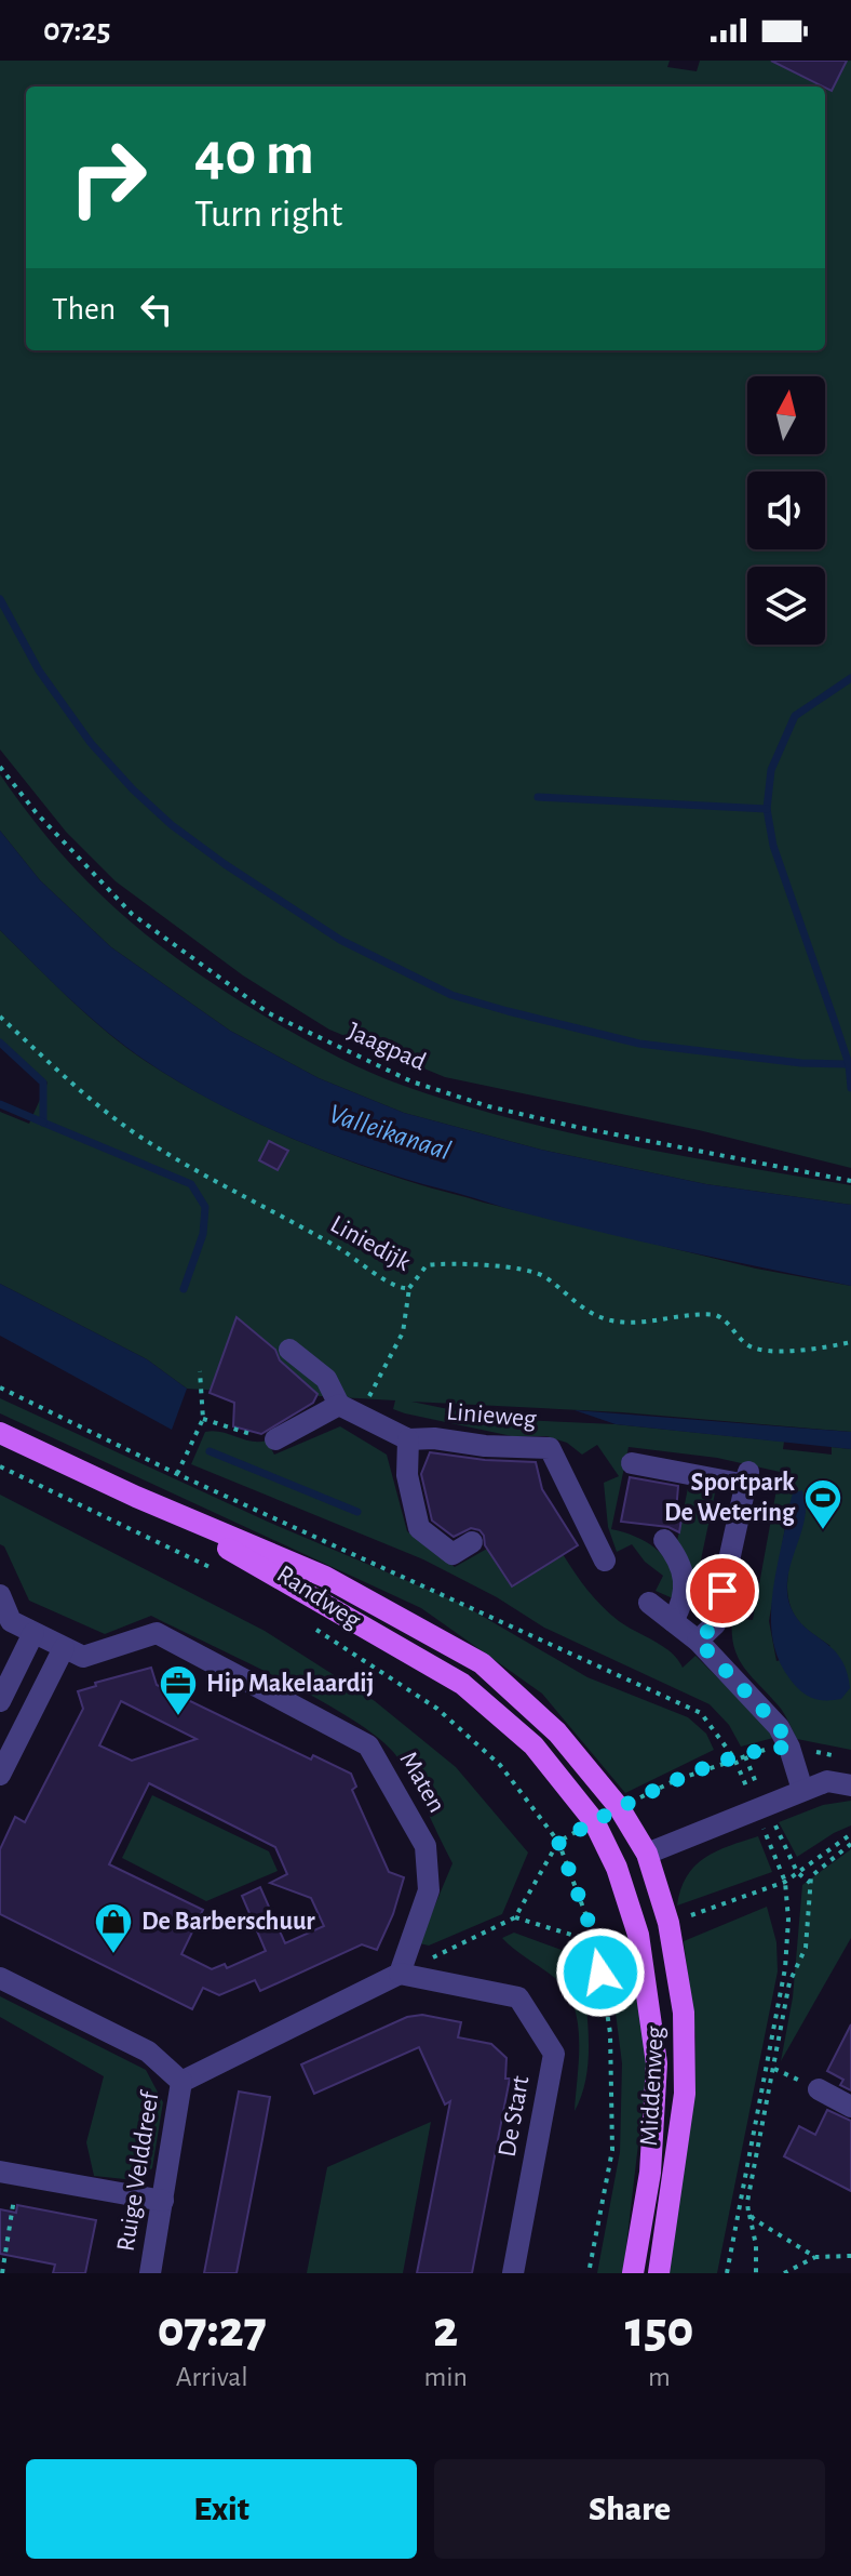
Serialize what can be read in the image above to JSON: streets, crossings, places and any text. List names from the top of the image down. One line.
{"streets":{"main road":["Randweg","Middenweg"],"street":["Linieweg","Maten","De Start","Ruige Velddreef"],"path":["Jaagpad","Liniedijk"]},"crossings":[["Randweg","Middenweg"],["Maten","De Start"]],"water":["Valleikanaal"],"places":{"sports":["Sportpark De Wetering"],"office":["Hip Makelaardij"],"shop":["De Barberschuur"]},"north":"top","page":{"status":"07:25","turn":["40 m","Turn right"],"then":"Then","eta":["07:27","Arrival","2","min","150","m"],"buttons":["Exit","Share"]}}
